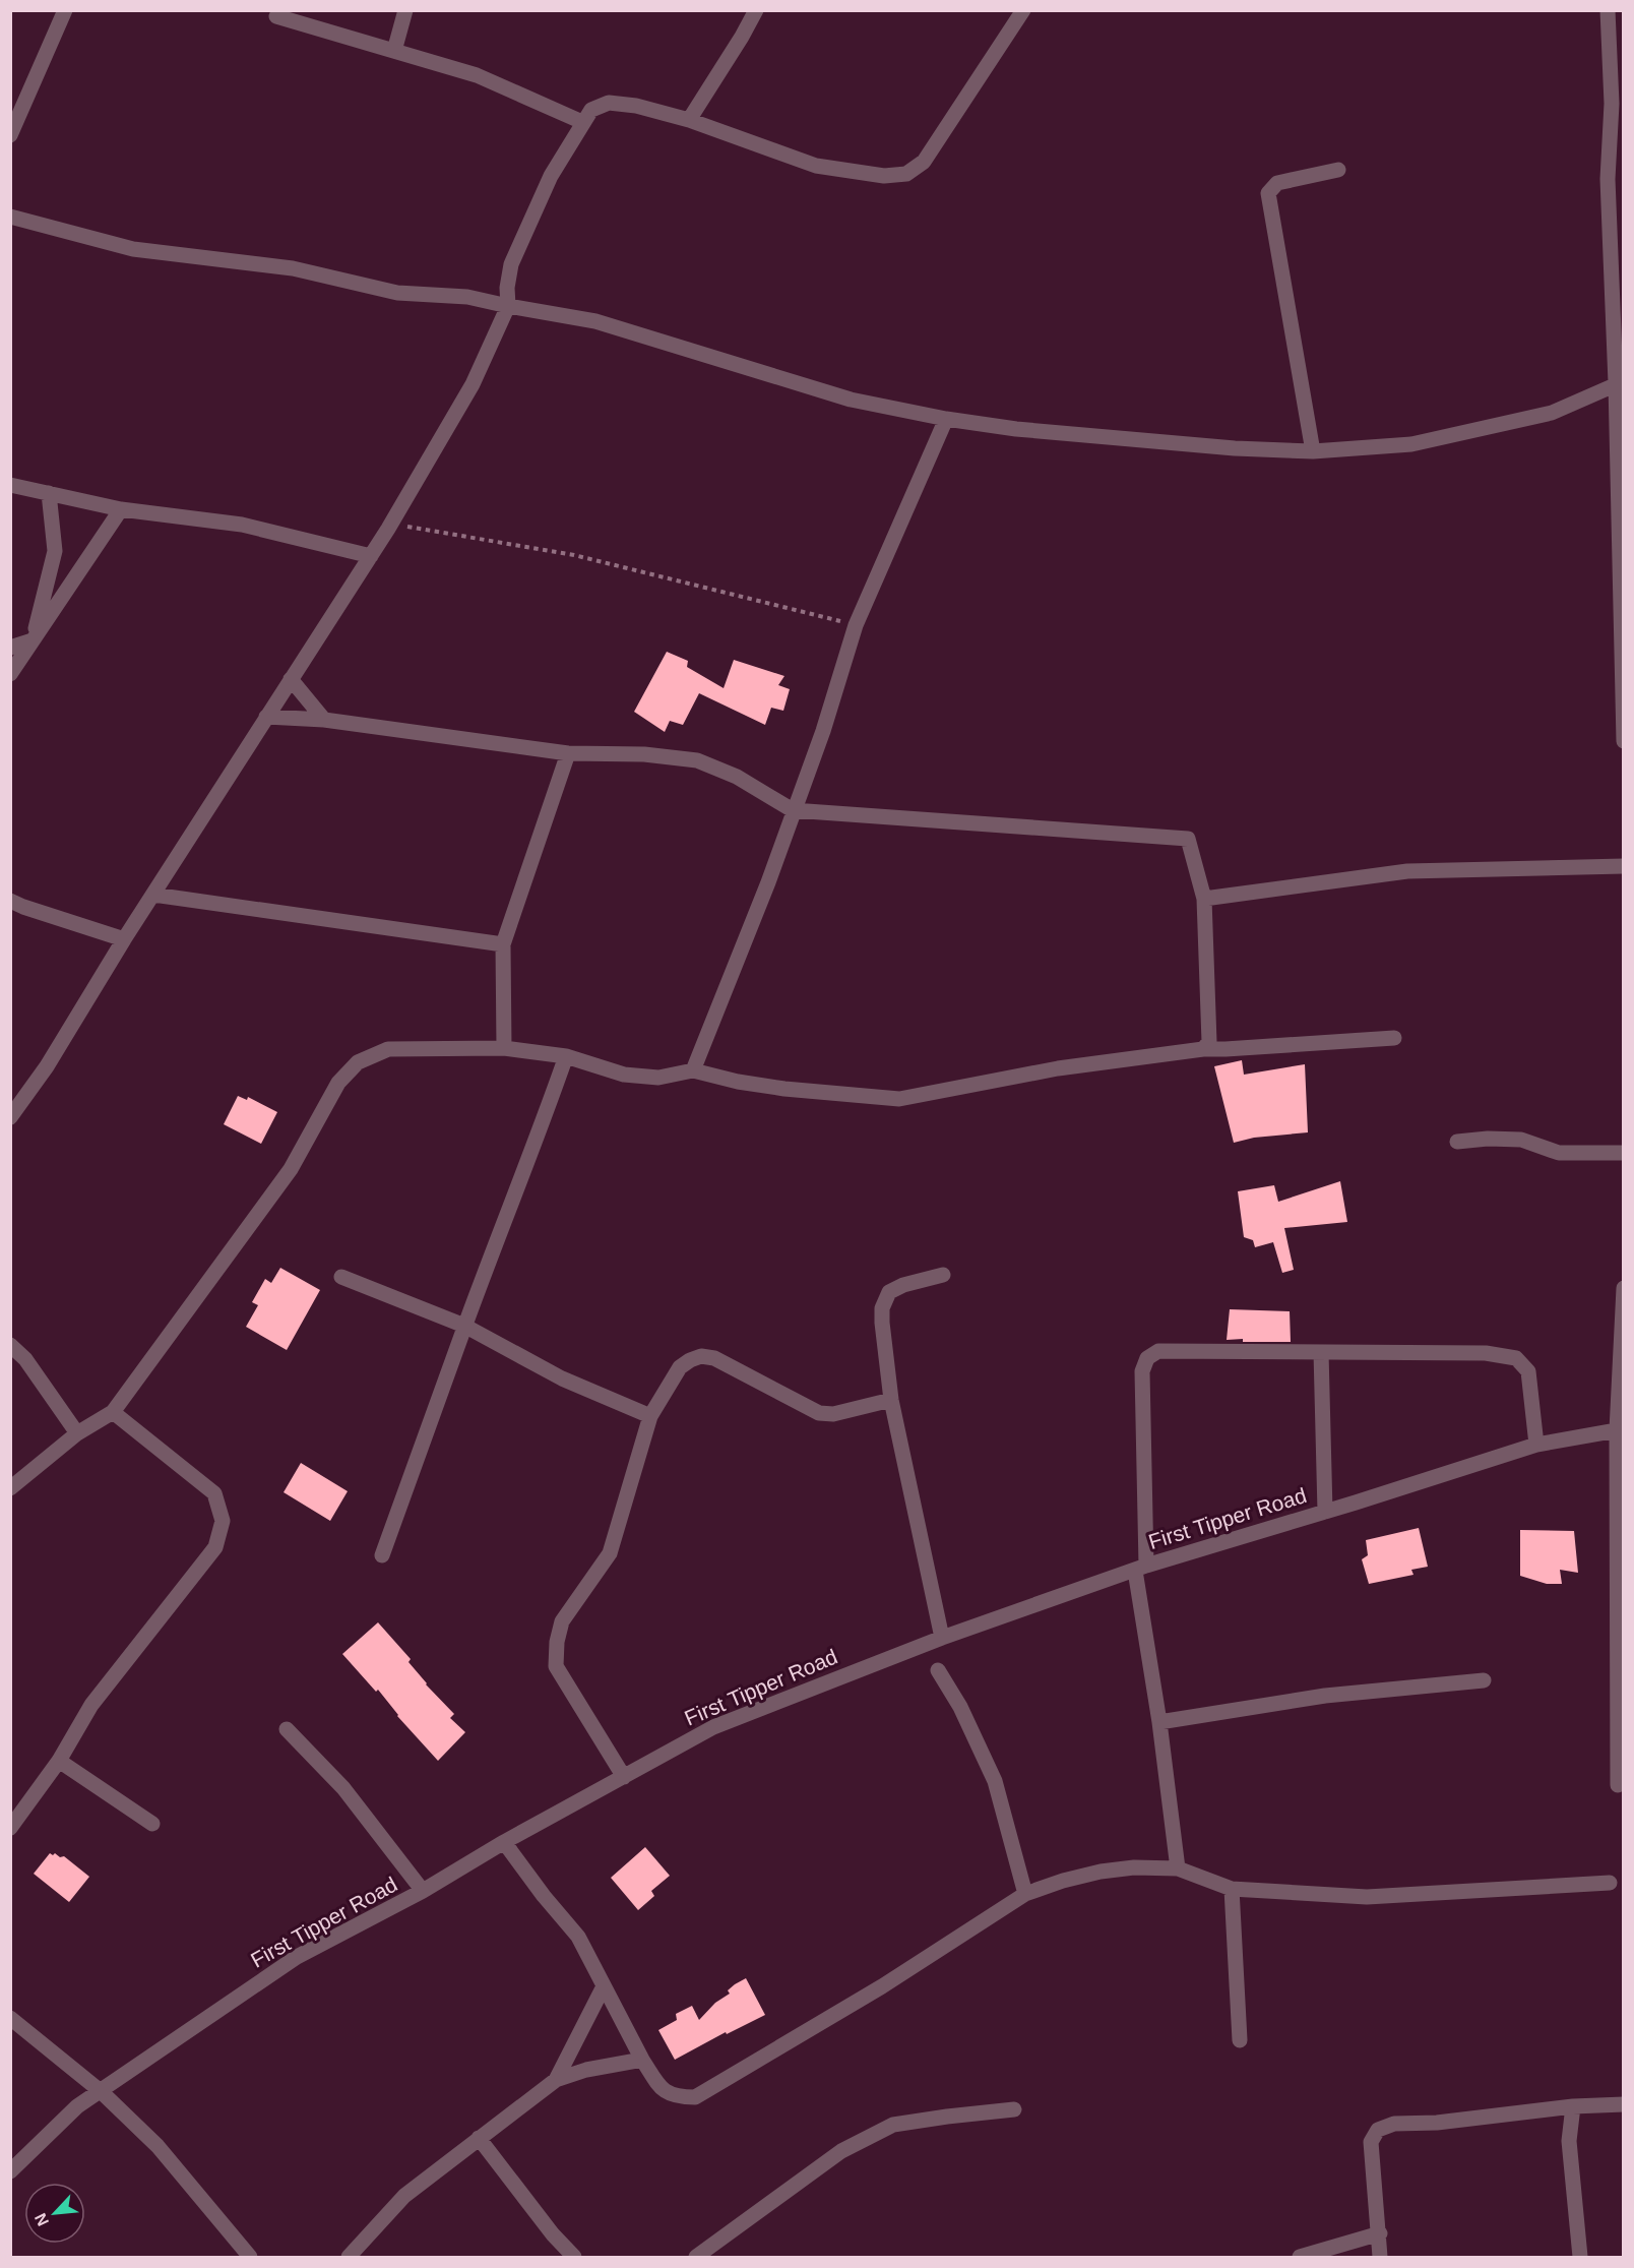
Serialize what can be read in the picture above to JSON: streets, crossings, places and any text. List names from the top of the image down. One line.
{"streets":{"street":["First Tipper Road"]},"north":"bottom left"}
